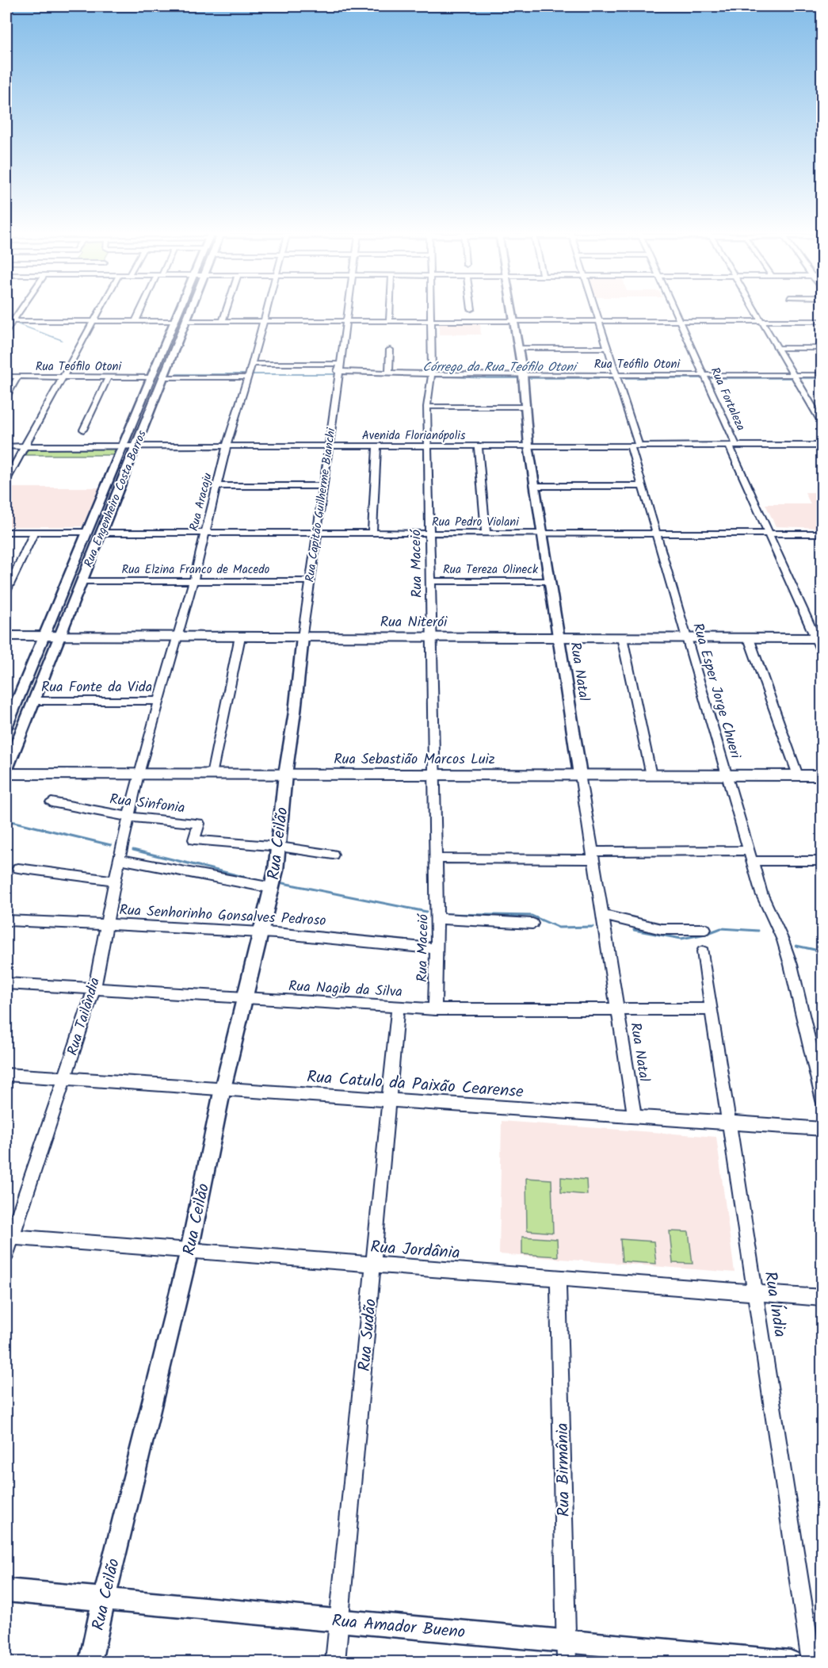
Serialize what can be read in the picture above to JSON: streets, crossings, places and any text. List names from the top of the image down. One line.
{"streets":{"main road":["Rua Niterói","Rua Sebastião Marcos Luiz"],"street":["Rua Teófilo Otoni","Rua Fortaleza","Avenida Florianópolis","Rua Engenheiro Costa Barros","Rua Aracaju","Rua Capitão Guilherme Bianchi","Rua Pedro Violani","Rua Maceió","Rua Elzina Franco de Macedo","Rua Tereza Olineck","Rua Natal","Rua Fonte da Vida","Rua Esper Jorge Chueri","Rua Sinfonia","Rua Ceilão","Rua Senhorinho Gonsalves Pedroso","Rua Nagib da Silva","Rua Tailândia","Rua Catulo da Paixão Cearense","Rua Jordânia","Rua Índia","Rua Sudão","Rua Birmânia","Rua Amador Bueno"]},"crossings":[["Rua Teófilo Otoni","Rua Fortaleza"],["Rua Teófilo Otoni","Rua Engenheiro Costa Barros"],["Rua Teófilo Otoni","Rua Aracaju"],["Rua Teófilo Otoni","Rua Capitão Guilherme Bianchi"],["Rua Teófilo Otoni","Rua Maceió"],["Rua Teófilo Otoni","Rua Natal"],["Rua Teófilo Otoni","Rua Esper Jorge Chueri"],["Rua Fortaleza","Avenida Florianópolis"],["Rua Fortaleza","Rua Pedro Violani"],["Rua Fortaleza","Rua Niterói"],["Avenida Florianópolis","Rua Engenheiro Costa Barros"],["Avenida Florianópolis","Rua Aracaju"],["Avenida Florianópolis","Rua Capitão Guilherme Bianchi"],["Avenida Florianópolis","Rua Maceió"],["Avenida Florianópolis","Rua Natal"],["Avenida Florianópolis","Rua Esper Jorge Chueri"],["Rua Engenheiro Costa Barros","Rua Pedro Violani"],["Rua Engenheiro Costa Barros","Rua Elzina Franco de Macedo"],["Rua Engenheiro Costa Barros","Rua Niterói"],["Rua Engenheiro Costa Barros","Rua Fonte da Vida"],["Rua Aracaju","Rua Pedro Violani"],["Rua Aracaju","Rua Elzina Franco de Macedo"],["Rua Aracaju","Rua Niterói"],["Rua Aracaju","Rua Fonte da Vida"],["Rua Aracaju","Rua Sebastião Marcos Luiz"],["Rua Aracaju","Rua Tailândia"],["Rua Capitão Guilherme Bianchi","Rua Pedro Violani"],["Rua Capitão Guilherme Bianchi","Rua Elzina Franco de Macedo"],["Rua Capitão Guilherme Bianchi","Rua Niterói"],["Rua Capitão Guilherme Bianchi","Rua Sebastião Marcos Luiz"],["Rua Capitão Guilherme Bianchi","Rua Ceilão"],["Rua Pedro Violani","Rua Maceió"],["Rua Pedro Violani","Rua Natal"],["Rua Pedro Violani","Rua Esper Jorge Chueri"],["Rua Maceió","Rua Tereza Olineck"],["Rua Maceió","Rua Niterói"],["Rua Maceió","Rua Sebastião Marcos Luiz"],["Rua Maceió","Rua Senhorinho Gonsalves Pedroso"],["Rua Maceió","Rua Nagib da Silva"],["Rua Tereza Olineck","Rua Natal"],["Rua Niterói","Rua Natal"],["Rua Niterói","Rua Esper Jorge Chueri"],["Rua Natal","Rua Sebastião Marcos Luiz"],["Rua Natal","Rua Nagib da Silva"],["Rua Natal","Rua Catulo da Paixão Cearense"],["Rua Esper Jorge Chueri","Rua Sebastião Marcos Luiz"],["Rua Sebastião Marcos Luiz","Rua Ceilão"],["Rua Sebastião Marcos Luiz","Rua Tailândia"],["Rua Sinfonia","Rua Ceilão"],["Rua Sinfonia","Rua Tailândia"],["Rua Ceilão","Rua Senhorinho Gonsalves Pedroso"],["Rua Ceilão","Rua Nagib da Silva"],["Rua Ceilão","Rua Catulo da Paixão Cearense"],["Rua Ceilão","Rua Jordânia"],["Rua Ceilão","Rua Amador Bueno"],["Rua Senhorinho Gonsalves Pedroso","Rua Tailândia"],["Rua Nagib da Silva","Rua Tailândia"],["Rua Nagib da Silva","Rua Índia"],["Rua Nagib da Silva","Rua Sudão"],["Rua Tailândia","Rua Catulo da Paixão Cearense"],["Rua Tailândia","Rua Jordânia"],["Rua Catulo da Paixão Cearense","Rua Índia"],["Rua Catulo da Paixão Cearense","Rua Sudão"],["Rua Jordânia","Rua Índia"],["Rua Jordânia","Rua Sudão"],["Rua Jordânia","Rua Birmânia"],["Rua Sudão","Rua Amador Bueno"],["Rua Birmânia","Rua Amador Bueno"]],"water":["Córrego da Rua Teófilo Otoni"]}
